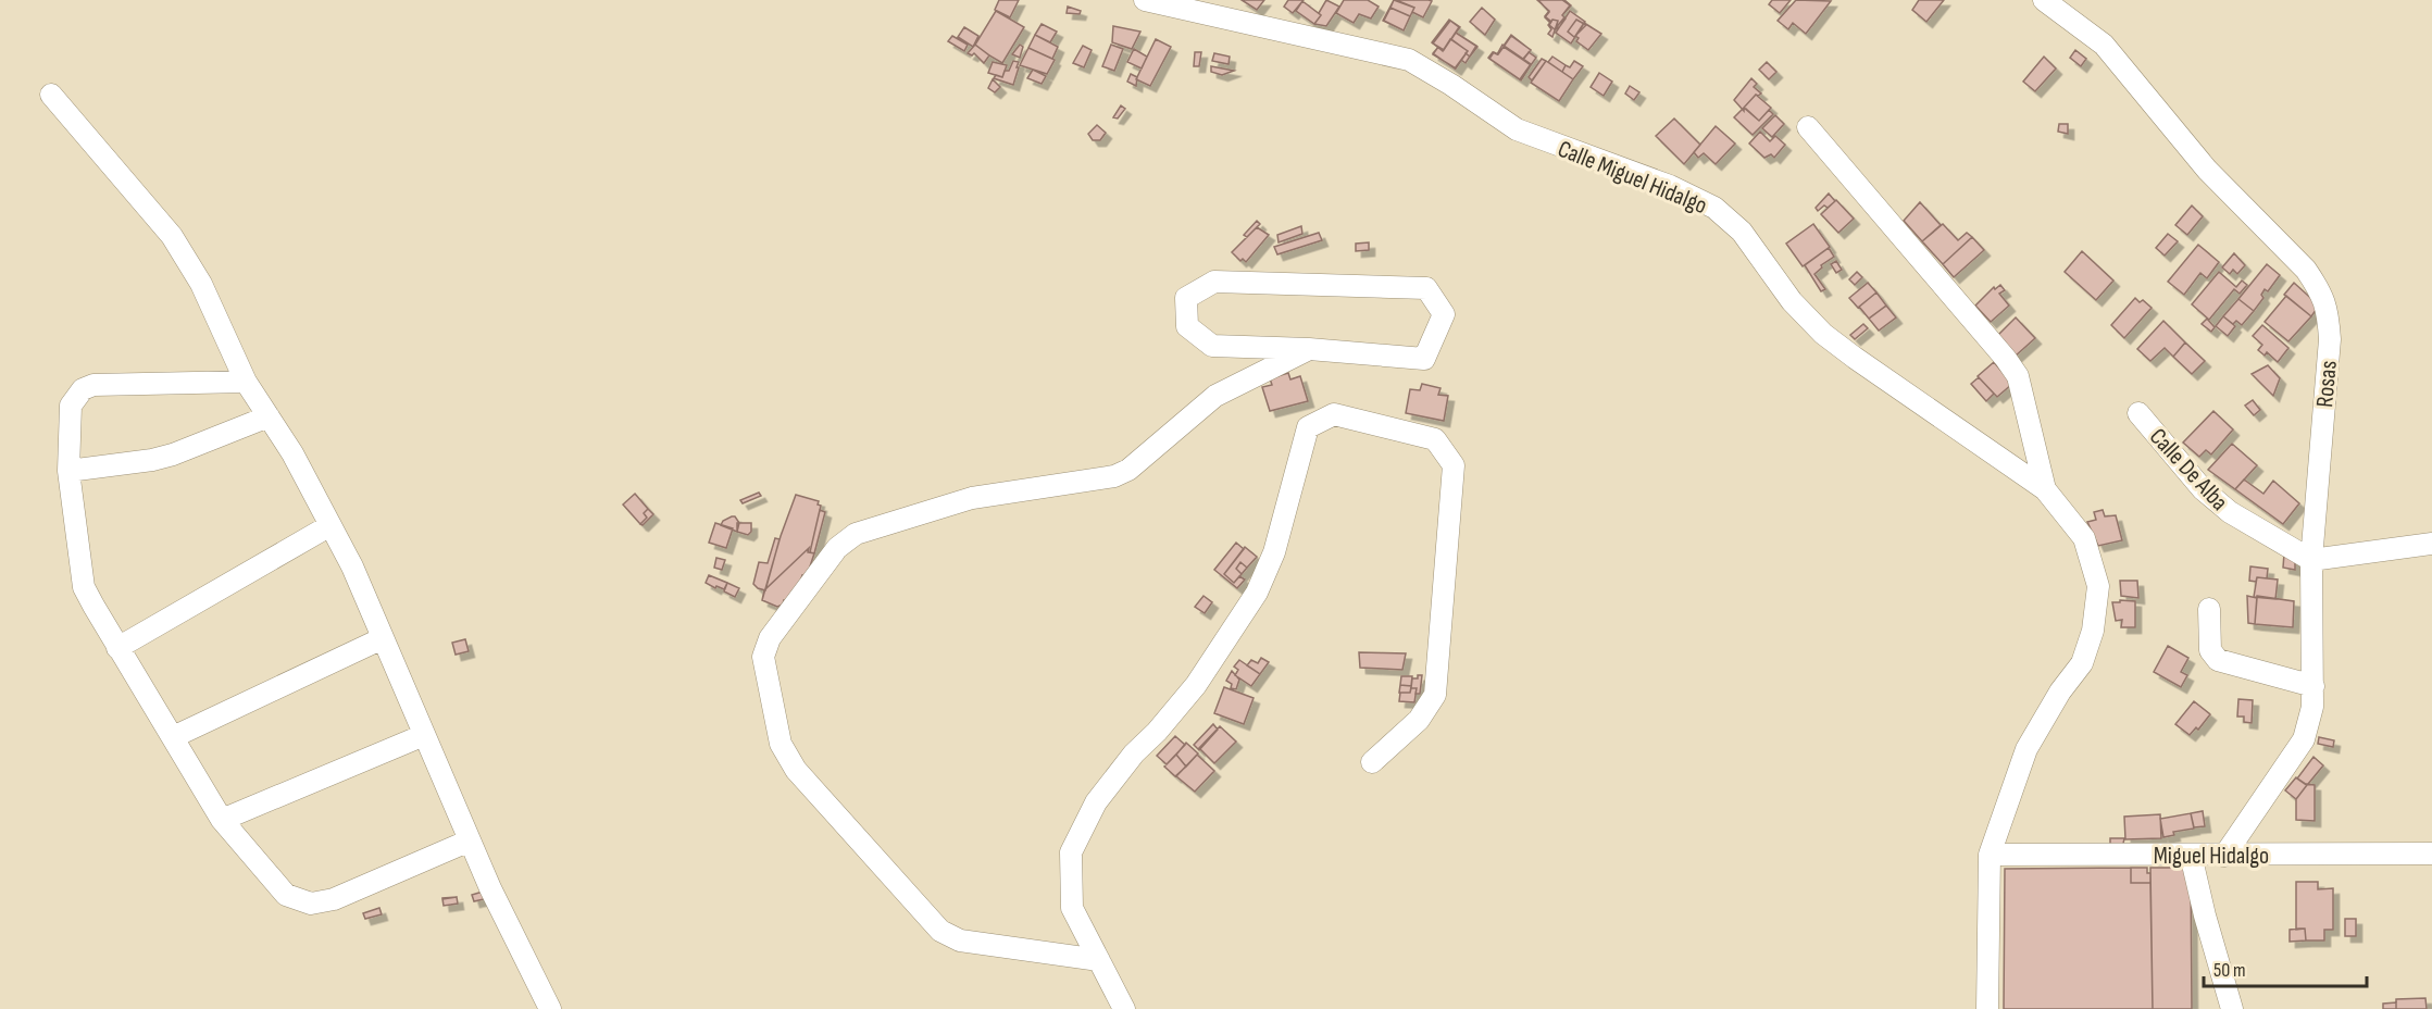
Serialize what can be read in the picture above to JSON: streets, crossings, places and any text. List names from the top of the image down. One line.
{"streets":{"street":["Calle Miguel Hidalgo","Rosas","Calle De Alba","Miguel Hidalgo"]},"crossings":[["Calle Miguel Hidalgo","Miguel Hidalgo"],["Rosas","Calle De Alba"],["Rosas","Miguel Hidalgo"]],"scale_bar":"50 m"}
